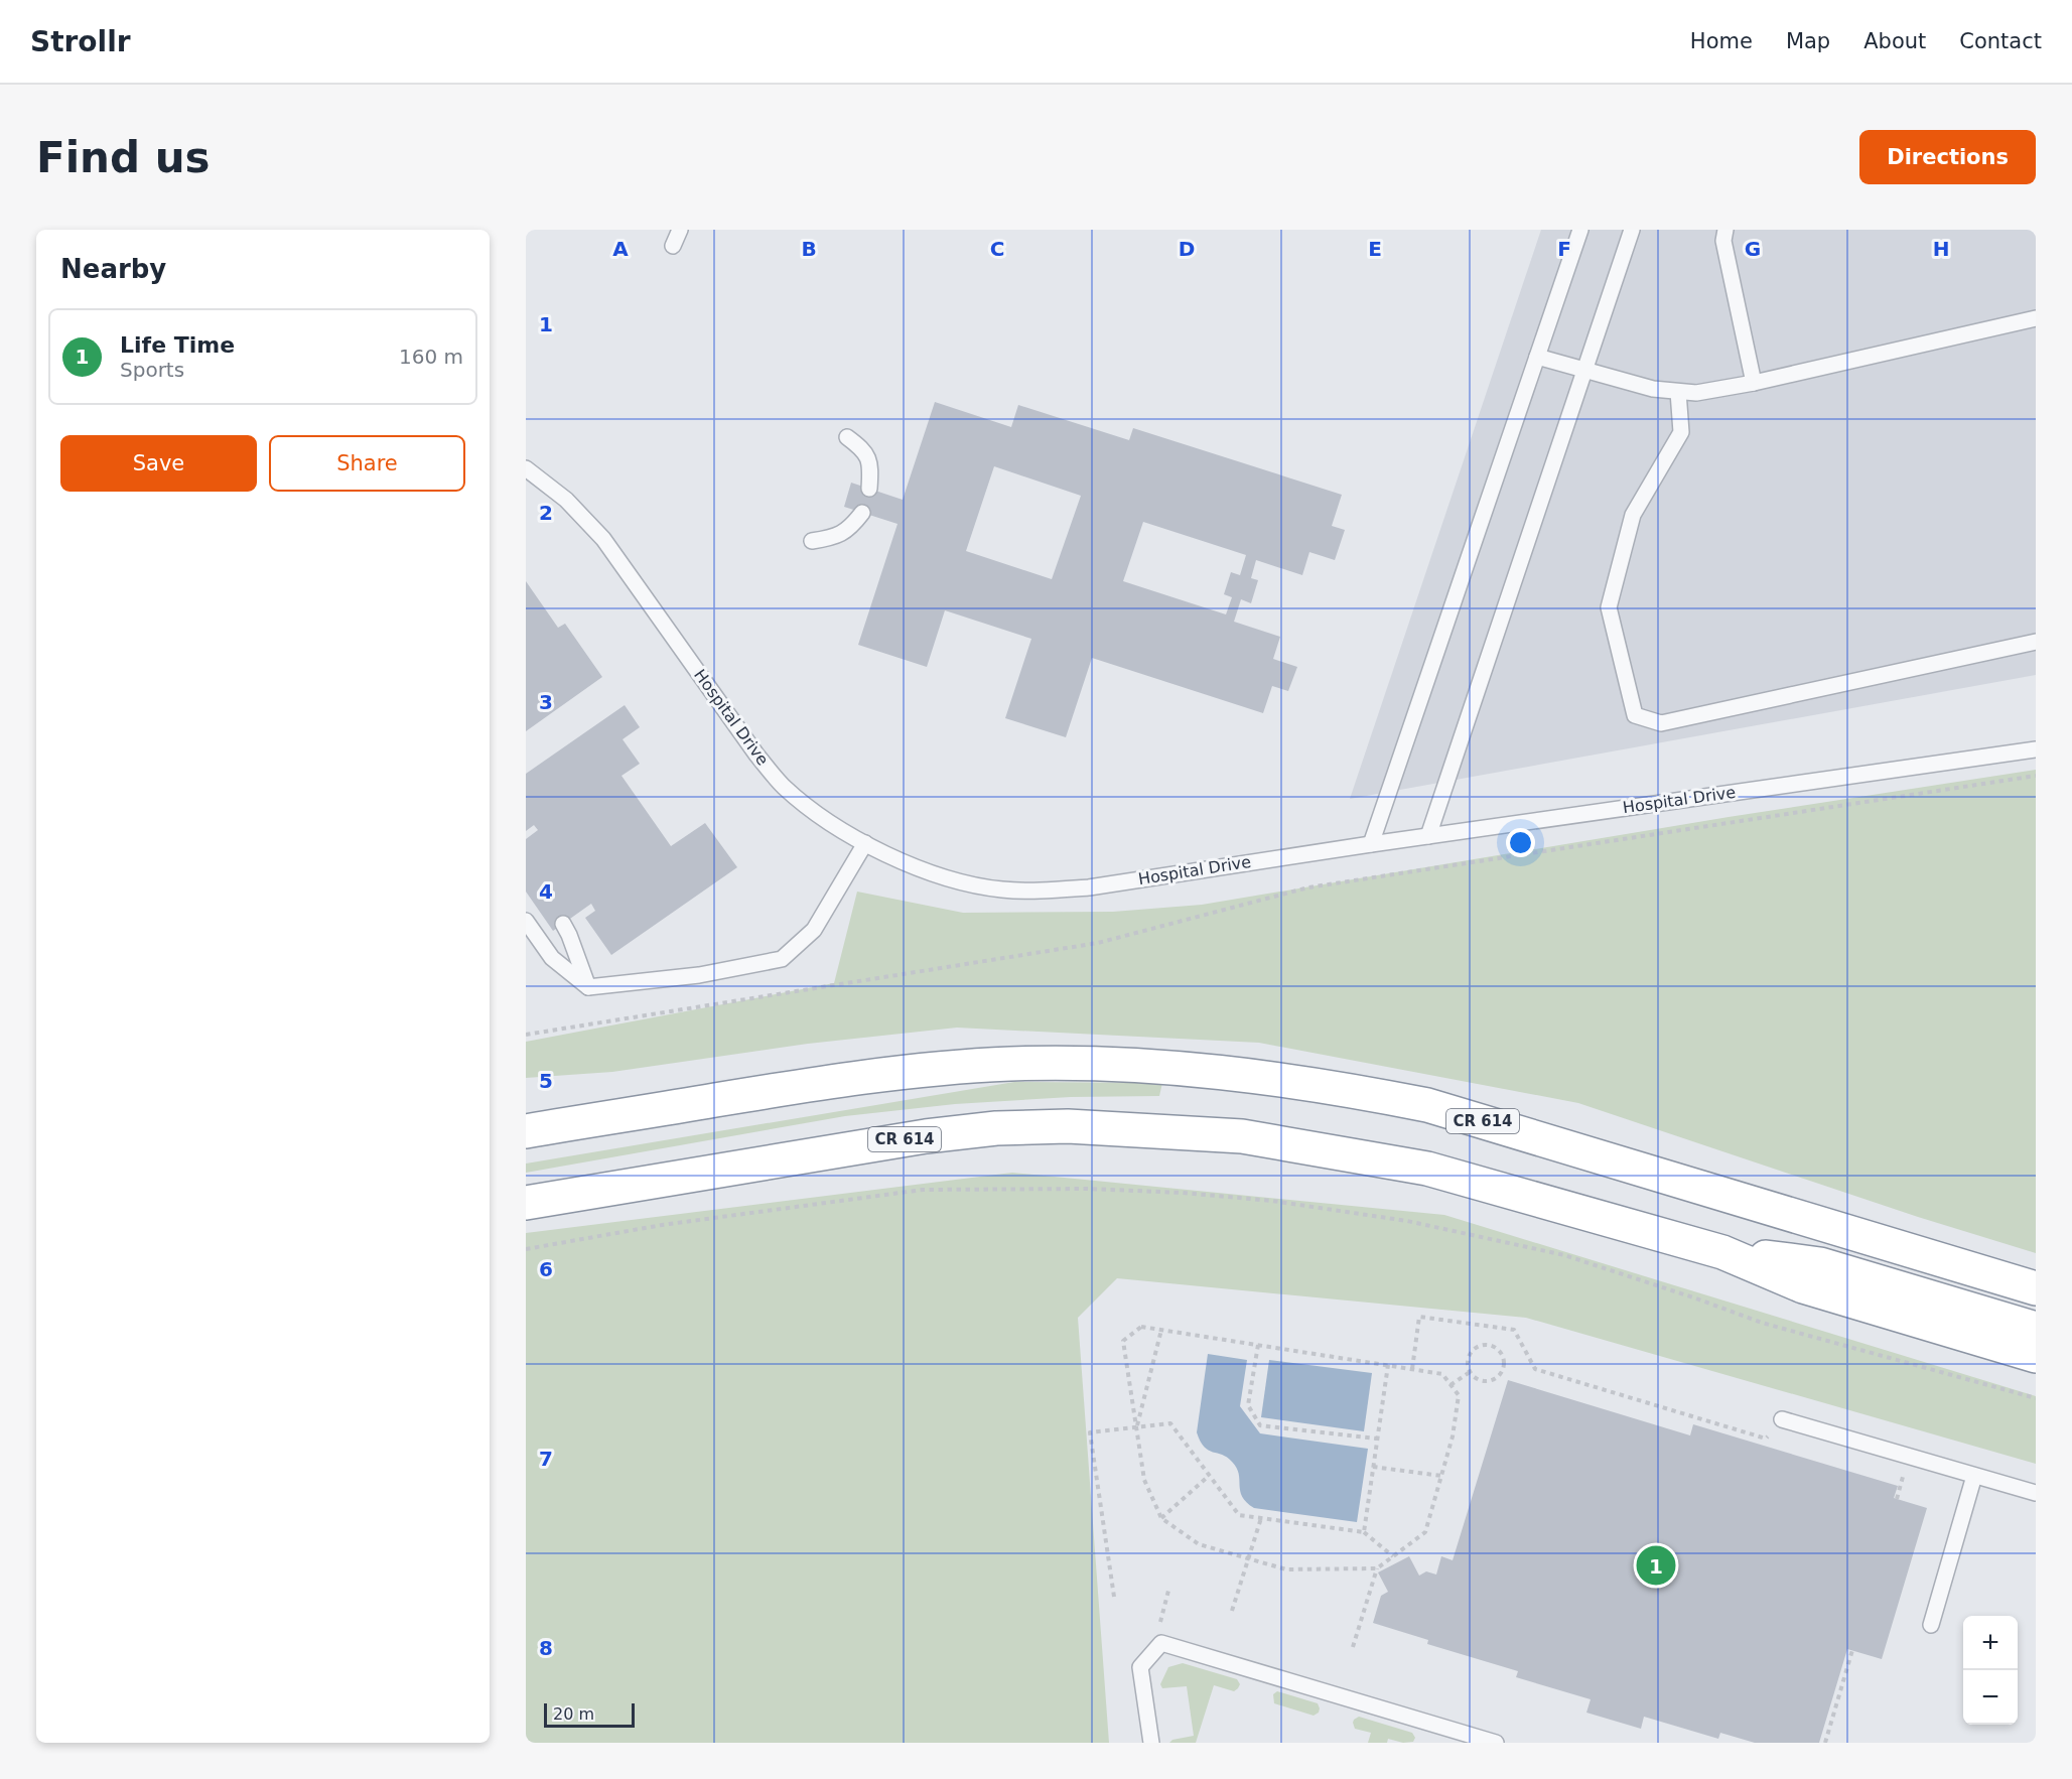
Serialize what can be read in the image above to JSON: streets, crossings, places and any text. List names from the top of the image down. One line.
{"streets":{"highway":["CR 614"],"lane":["Hospital Drive"]},"scale_bar":"20 m","page":{"header":"Strollr","nav":["Home","Map","About","Contact"],"buttons":["Directions",["Save","Share"]],"title":"Find us","heading":"Nearby","list":[{"mark":"1","name":"Life Time","note":"Sports","value":"160 m"}],"pins":"1","map_buttons":["+","−"],"scale":"20 m"},"grid":{"columns":["A","B","C","D","E","F","G","H"],"rows":["1","2","3","4","5","6","7","8"]}}
